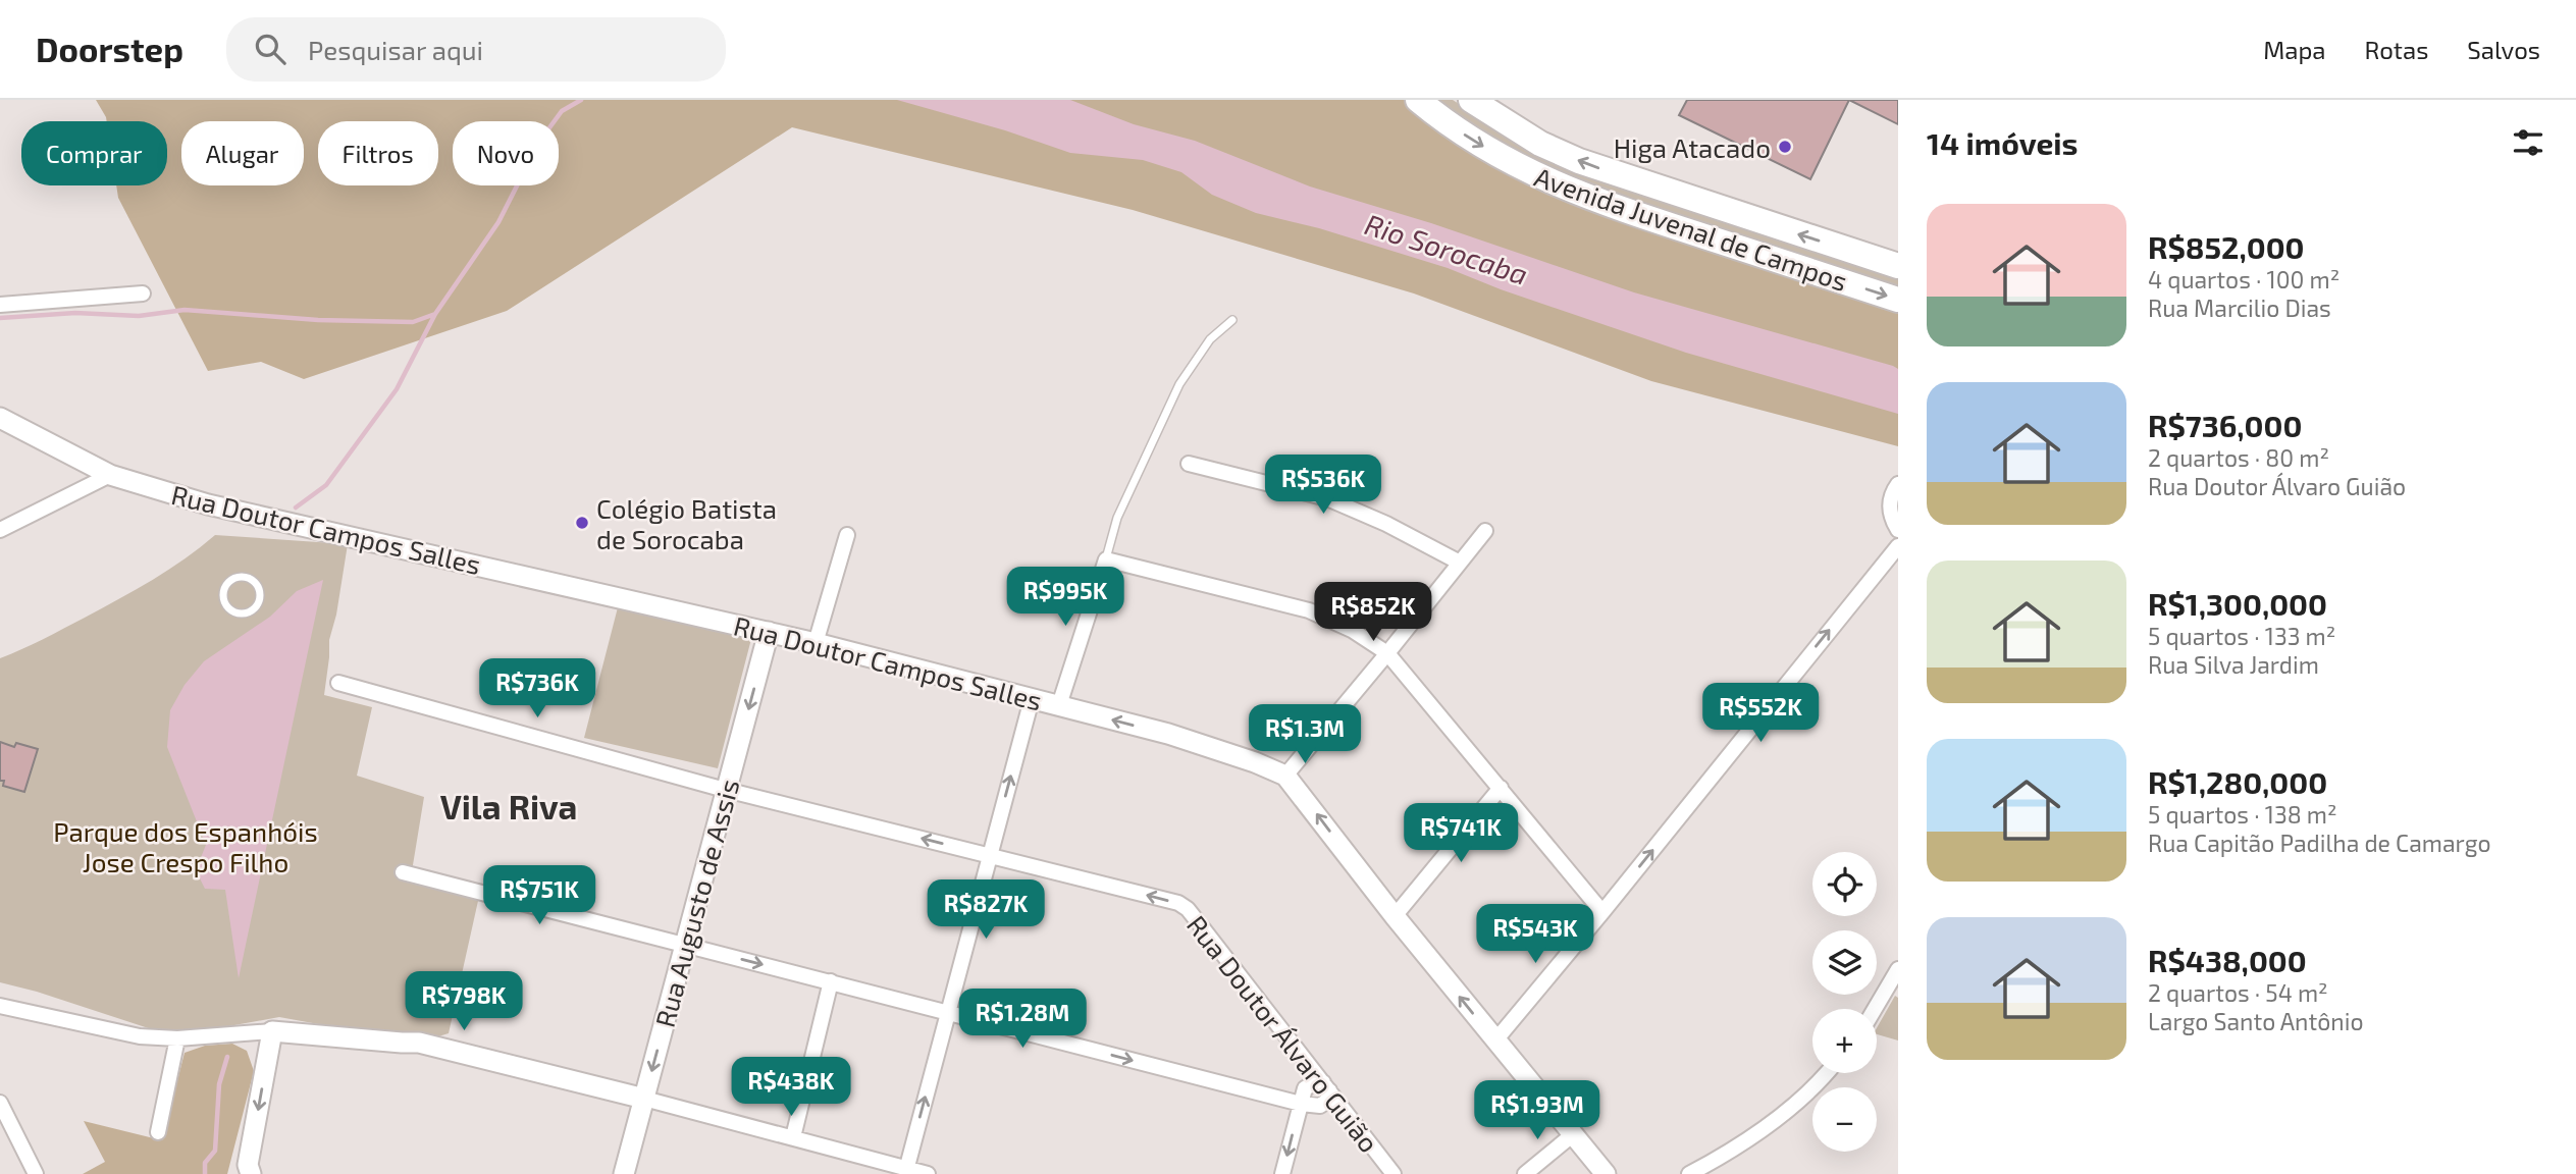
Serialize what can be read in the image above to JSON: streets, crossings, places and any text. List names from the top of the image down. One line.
{"streets":{"highway":["Avenida Juvenal de Campos"],"main road":["Rua Doutor Campos Salles","Rua Augusto de Assis"],"street":["Rua Doutor Álvaro Guião"]},"crossings":[["Rua Doutor Campos Salles","Rua Augusto de Assis"],["Rua Augusto de Assis","Rua Doutor Álvaro Guião"]],"one_way":["Rua Augusto de Assis","Rua Doutor Álvaro Guião"],"districts":["Vila Riva"],"water":["Rio Sorocaba"],"parks":["Parque dos Espanhóis Jose Crespo Filho"],"places":["Higa Atacado","Colégio Batista de Sorocaba"],"page":{"header":"Doorstep","search":"Pesquisar aqui","nav":["Mapa","Rotas","Salvos"],"heading":"14 imóveis","chip":["Comprar","Alugar","Filtros","Novo"],"list":[{"name":"R$852,000","note":"4 quartos · 100 m² · Rua Marcilio Dias"},{"name":"R$736,000","note":"2 quartos · 80 m² · Rua Doutor Álvaro Guião"},{"name":"R$1,300,000","note":"5 quartos · 133 m² · Rua Silva Jardim"},{"name":"R$1,280,000","note":"5 quartos · 138 m² · Rua Capitão Padilha de Camargo"},{"name":"R$438,000","note":"2 quartos · 54 m² · Largo Santo Antônio"}],"price":["R$536K","R$995K","R$852K","R$736K","R$552K","R$1.3M","R$741K","R$751K","R$827K","R$543K","R$798K","R$1.28M","R$438K","R$1.93M"],"map_buttons":["+","−"]}}
